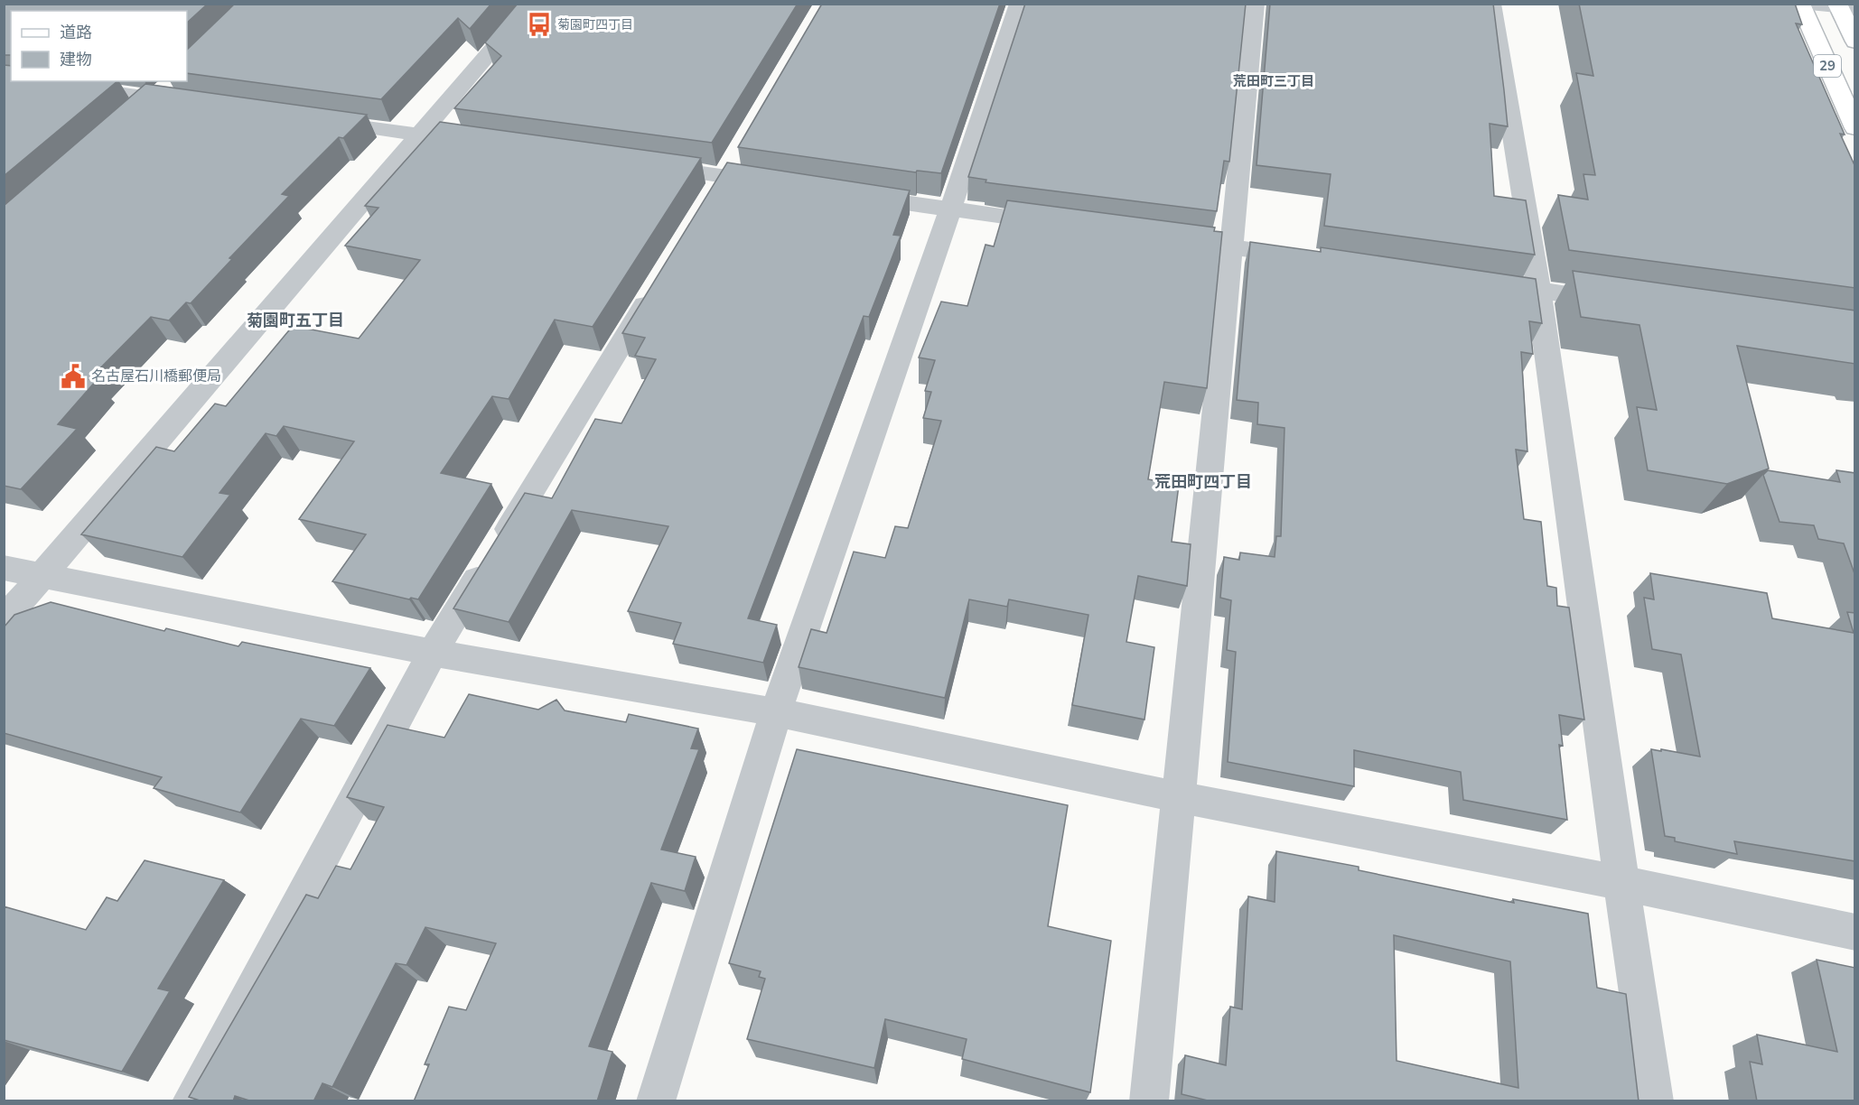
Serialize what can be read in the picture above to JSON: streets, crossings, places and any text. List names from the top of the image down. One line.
{"streets":{"main road":["29"]},"districts":["荒田町三丁目","菊園町五丁目","荒田町四丁目"],"places":{"bus stop":["菊園町四丁目"],"public building":["名古屋石川橋郵便局"]},"legend":["道路","建物"]}
